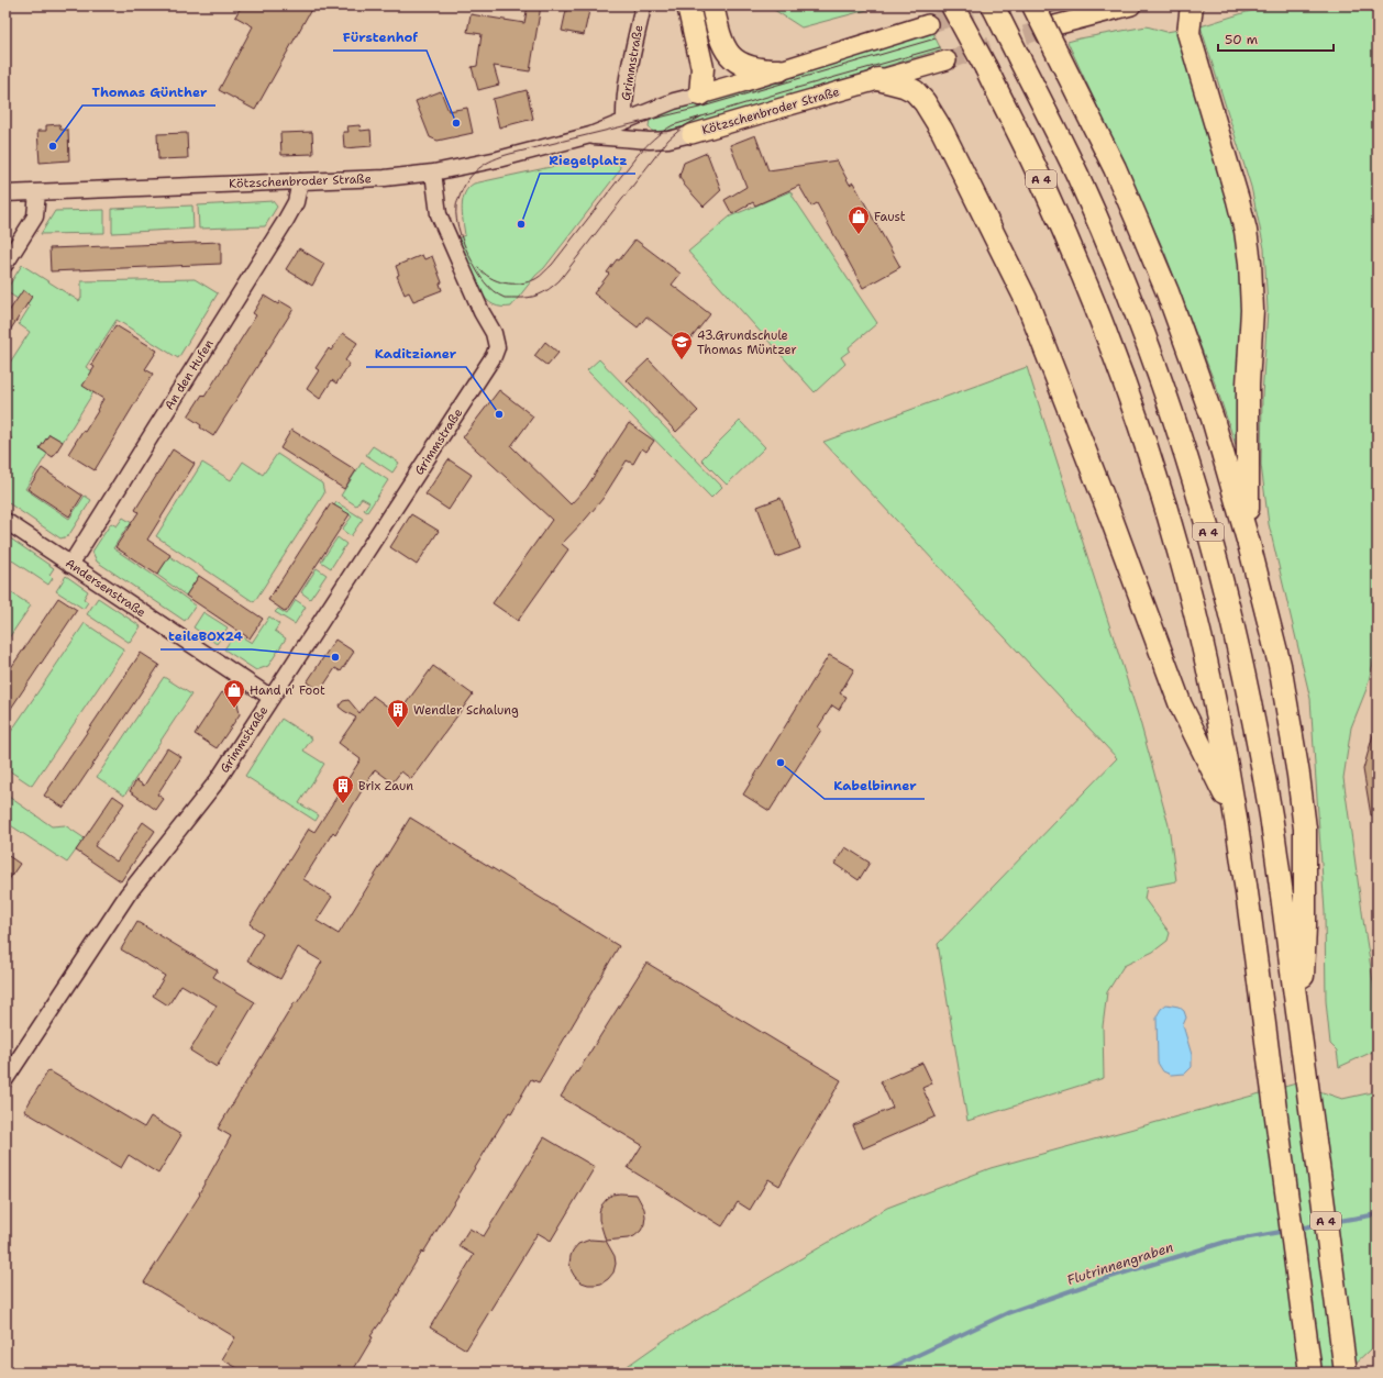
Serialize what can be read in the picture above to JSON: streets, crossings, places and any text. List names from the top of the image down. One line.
{"streets":{"highway":["A 4"],"main road":["Kötzschenbroder Straße"],"street":["Grimmstraße","An den Hufen","Andersenstraße"]},"crossings":[["Grimmstraße","Kötzschenbroder Straße"],["Grimmstraße","Andersenstraße"],["Kötzschenbroder Straße","An den Hufen"],["An den Hufen","Andersenstraße"]],"water":["Flutrinnengraben"],"places":{"other":["Fürstenhof","Thomas Günther","Riegelplatz","Kaditzianer","teileBOX24","Kabelbinner"],"shop":["Faust","Hand n' Foot"],"school or university":["43.Grundschule Thomas Müntzer"],"building":["Wendler Schalung","Brix Zaun"]},"scale_bar":"50 m"}
